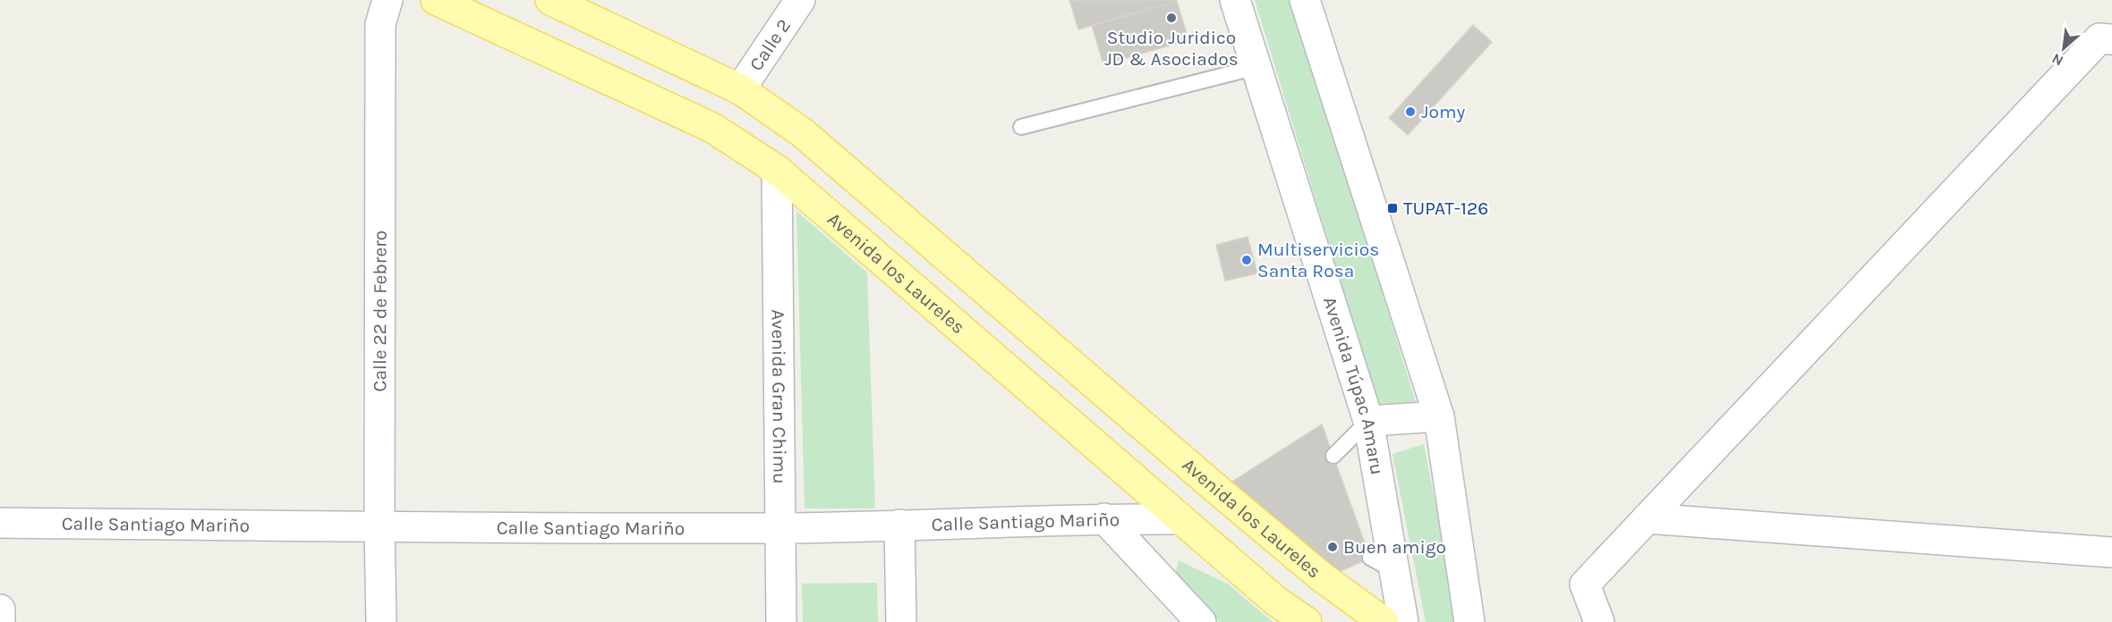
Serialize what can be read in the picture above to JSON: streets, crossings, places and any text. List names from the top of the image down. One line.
{"streets":{"main road":["Avenida los Laureles"],"street":["Calle 2","Calle 22 de Febrero","Avenida Túpac Amaru","Avenida Gran Chimu","Calle Santiago Mariño"]},"crossings":[["Calle 2","Avenida los Laureles"],["Avenida los Laureles","Avenida Gran Chimu"],["Avenida los Laureles","Calle Santiago Mariño"],["Calle 22 de Febrero","Calle Santiago Mariño"],["Avenida Gran Chimu","Calle Santiago Mariño"]],"places":{"other":["Studio Juridico JD & Asociados","Jomy","Multiservicios Santa Rosa","Buen amigo"],"transit":["TUPAT-126"]},"north":"bottom left"}
